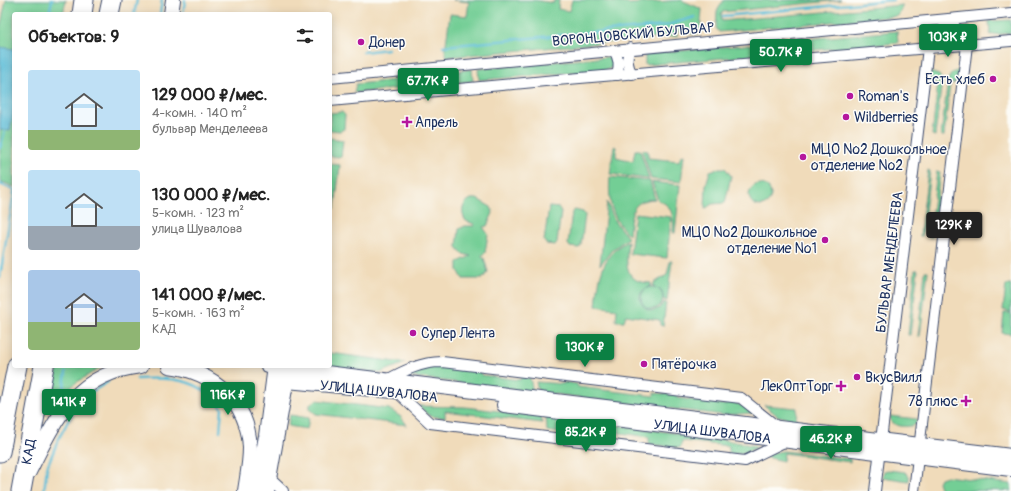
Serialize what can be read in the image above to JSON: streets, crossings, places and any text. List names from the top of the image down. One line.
{"streets":{"highway":["КАД"],"street":["ВОРОНЦОВСКИЙ БУЛЬВАР","БУЛЬВАР МЕНДЕЛЕЕВА","УЛИЦА ШУВАЛОВА"]},"crossings":[["БУЛЬВАР МЕНДЕЛЕЕВА","УЛИЦА ШУВАЛОВА"]],"places":{"other":["Донер","Есть хлеб","Roman's","Wildberries","МЦО №2 Дошкольное отделение №2","МЦО №2 Дошкольное отделение №1","Супер Лента","Пятёрочка","ВкусВилл"],"health":["Апрель","ЛекОптТорг","78 плюс"]},"page":{"heading":"Объектов: 9","price":["103K ₽","50.7K ₽","67.7K ₽","129K ₽","130K ₽","116K ₽","141K ₽","85.2K ₽","46.2K ₽"],"list":[{"name":"129 000 ₽/мес.","note":"4-комн. · 140 m² · бульвар Менделеева"},{"name":"130 000 ₽/мес.","note":"5-комн. · 123 m² · улица Шувалова"},{"name":"141 000 ₽/мес.","note":"5-комн. · 163 m² · КАД"}]}}
